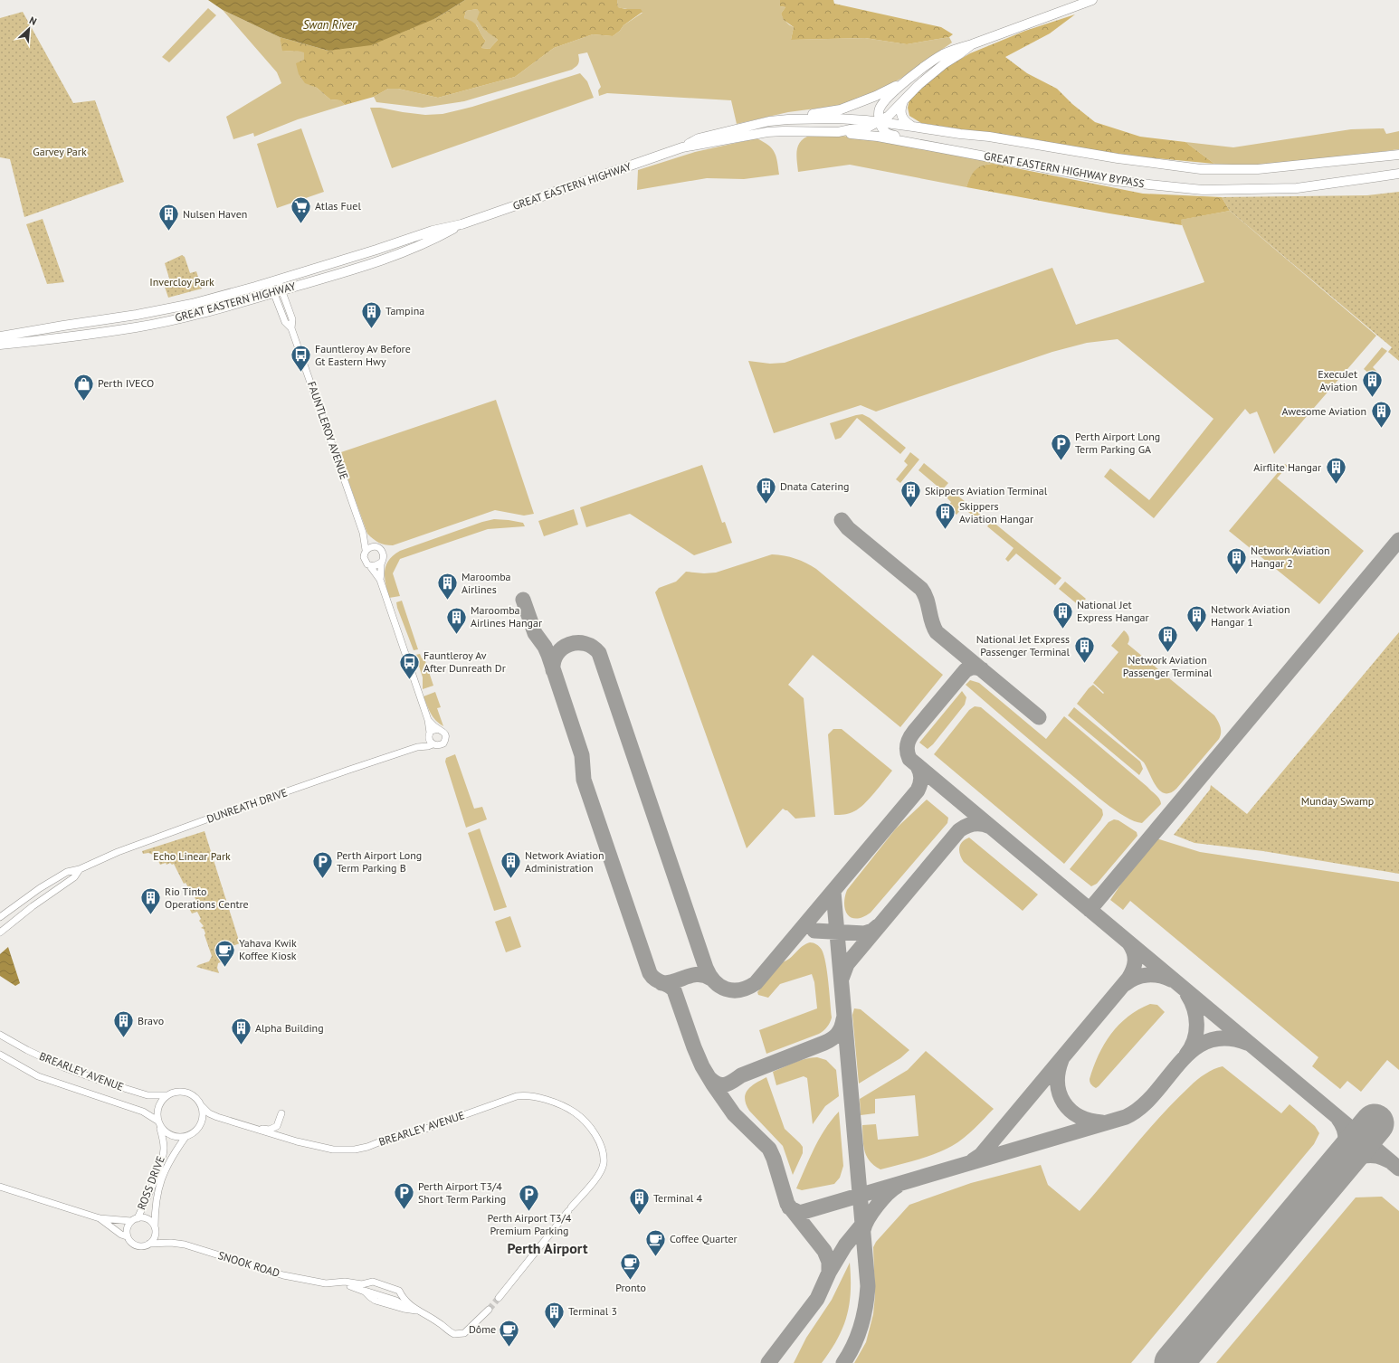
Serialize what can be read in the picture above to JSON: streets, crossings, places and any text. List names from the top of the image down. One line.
{"streets":{"highway":["GREAT EASTERN HIGHWAY BYPASS","GREAT EASTERN HIGHWAY"],"main road":["FAUNTLEROY AVENUE","DUNREATH DRIVE","BREARLEY AVENUE","ROSS DRIVE","SNOOK ROAD"]},"crossings":[["GREAT EASTERN HIGHWAY BYPASS","GREAT EASTERN HIGHWAY"],["GREAT EASTERN HIGHWAY","FAUNTLEROY AVENUE"],["BREARLEY AVENUE","ROSS DRIVE"],["ROSS DRIVE","SNOOK ROAD"]],"districts":["Perth Airport"],"water":["Swan River"],"parks":["Garvey Park","Invercloy Park","Munday Swamp","Echo Linear Park"],"places":{"supermarket":["Atlas Fuel"],"building":["Nulsen Haven","Tampina","ExecuJet Aviation","Awesome Aviation","Airflite Hangar","Dnata Catering","Skippers Aviation Terminal","Skippers Aviation Hangar","Network Aviation Hangar 2","Maroomba Airlines","National Jet Express Hangar","Network Aviation Hangar 1","Maroomba Airlines Hangar","Network Aviation Passenger Terminal","National Jet Express Passenger Terminal","Network Aviation Administration","Rio Tinto Operations Centre","Bravo","Alpha Building","Terminal 4","Terminal 3"],"bus stop":["Fauntleroy Av Before Gt Eastern Hwy","Fauntleroy Av After Dunreath Dr"],"shop":["Perth IVECO"],"parking":["Perth Airport Long Term Parking GA","Perth Airport Long Term Parking B","Perth Airport T3/4 Short Term Parking","Perth Airport T3/4 Premium Parking"],"cafe":["Yahava Kwik Koffee Kiosk","Coffee Quarter","Pronto","Dôme"]},"north":"top right"}
